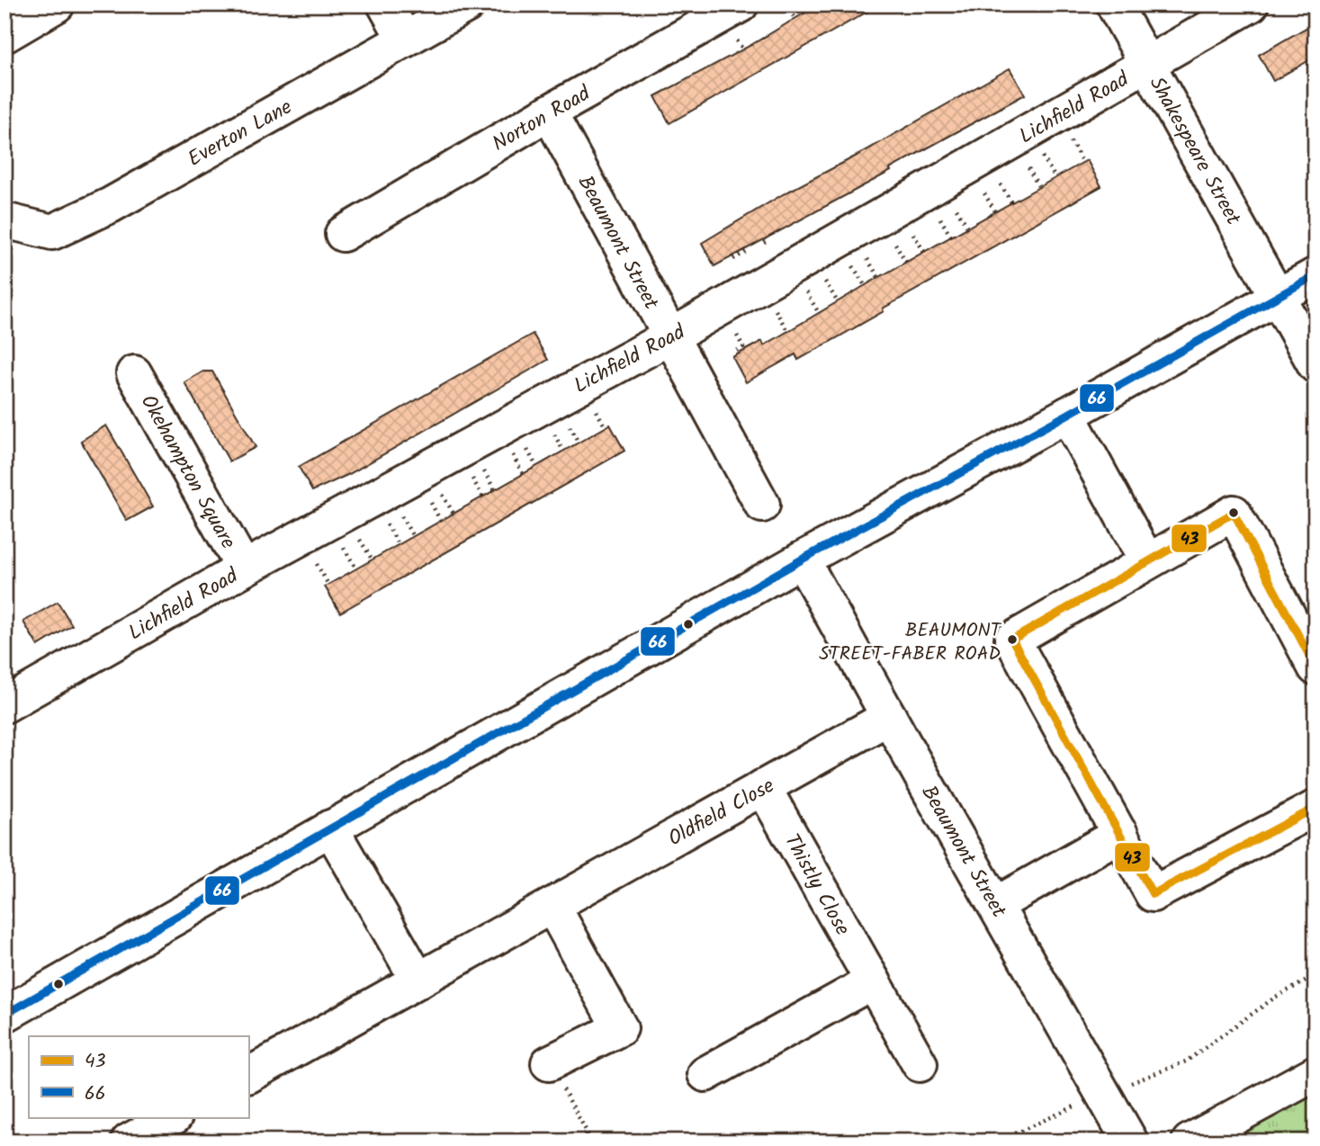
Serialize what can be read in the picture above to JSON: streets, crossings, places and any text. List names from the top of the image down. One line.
{"streets":{"street":["Lichfield Road","Norton Road","Everton Lane","Shakespeare Street","Beaumont Street","Okehampton Square","Oldfield Close","Thistly Close"]},"crossings":[["Lichfield Road","Shakespeare Street"],["Lichfield Road","Beaumont Street"],["Lichfield Road","Okehampton Square"],["Norton Road","Beaumont Street"],["Beaumont Street","Oldfield Close"],["Oldfield Close","Thistly Close"]],"places":["BEAUMONT STREET-FABER ROAD"],"lines":["transit line 66","transit line 43"],"legend":["43","66"]}
